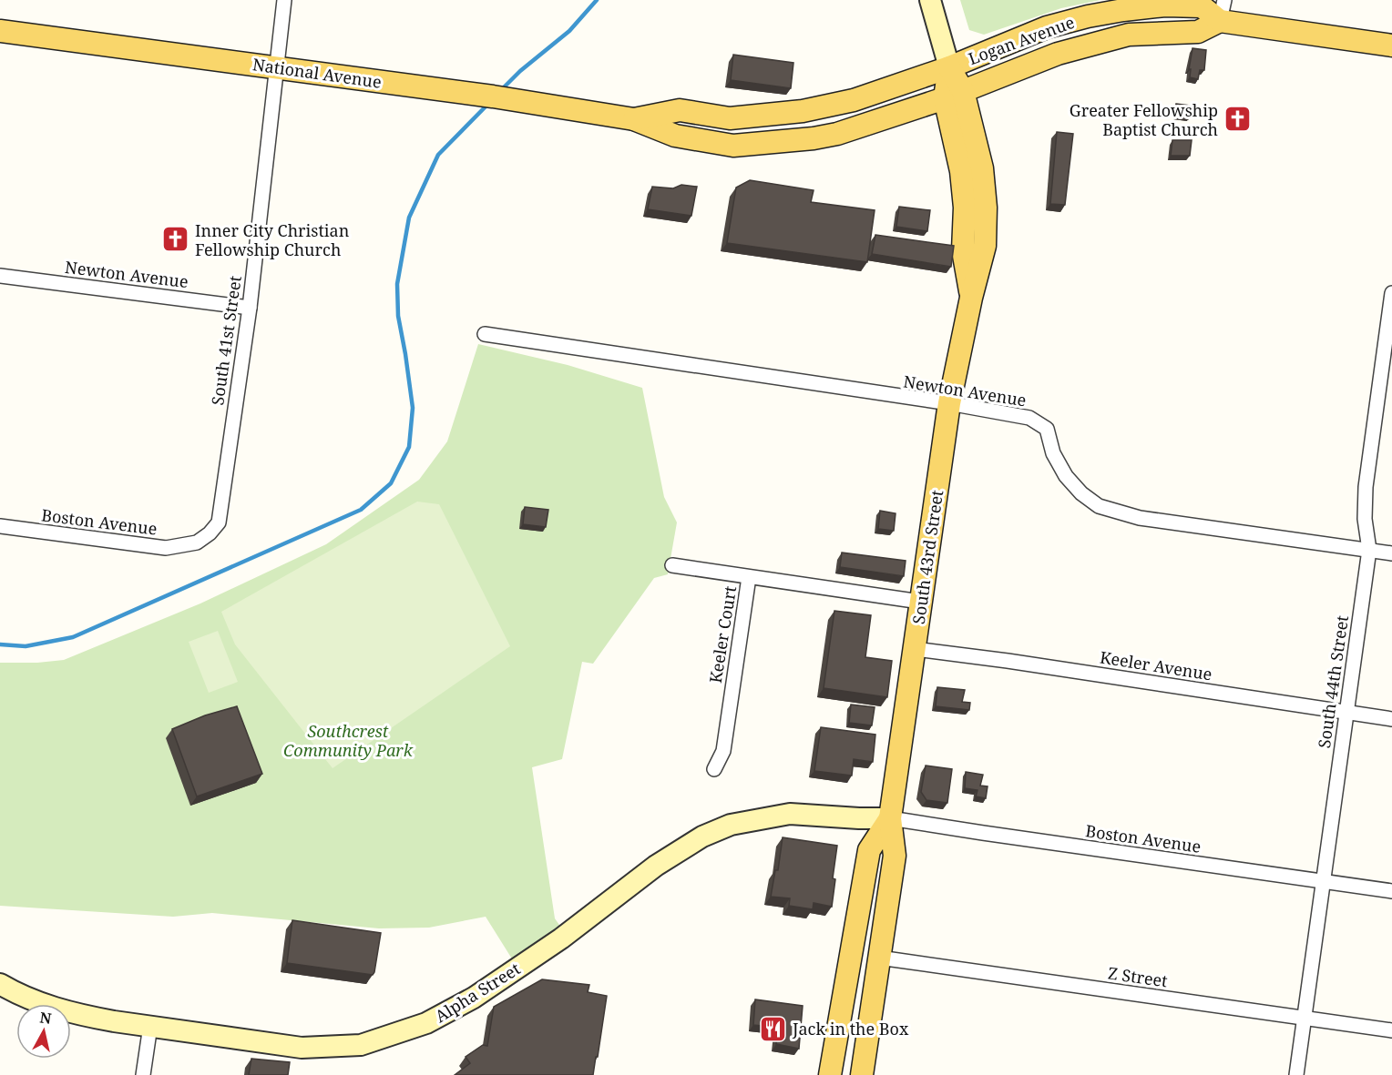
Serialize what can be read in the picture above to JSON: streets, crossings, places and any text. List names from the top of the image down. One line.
{"streets":{"main road":["Logan Avenue","National Avenue","South 43rd Street"],"street":["Newton Avenue","South 41st Street","Boston Avenue","Keeler Court","Keeler Avenue","South 44th Street","Z Street","Alpha Street"]},"crossings":[["Logan Avenue","National Avenue"],["Logan Avenue","South 43rd Street"],["National Avenue","South 41st Street"],["National Avenue","South 43rd Street"],["Newton Avenue","South 41st Street"],["Newton Avenue","South 43rd Street"],["Newton Avenue","South 44th Street"],["South 41st Street","Boston Avenue"],["Boston Avenue","South 43rd Street"],["Boston Avenue","South 44th Street"],["Boston Avenue","Alpha Street"],["South 43rd Street","Keeler Avenue"],["South 43rd Street","Z Street"],["South 43rd Street","Alpha Street"],["Keeler Avenue","South 44th Street"],["South 44th Street","Z Street"]],"parks":["Southcrest Community Park"],"places":{"church":["Greater Fellowship Baptist Church","Inner City Christian Fellowship Church"],"restaurant":["Jack in the Box"]},"north":"top"}
